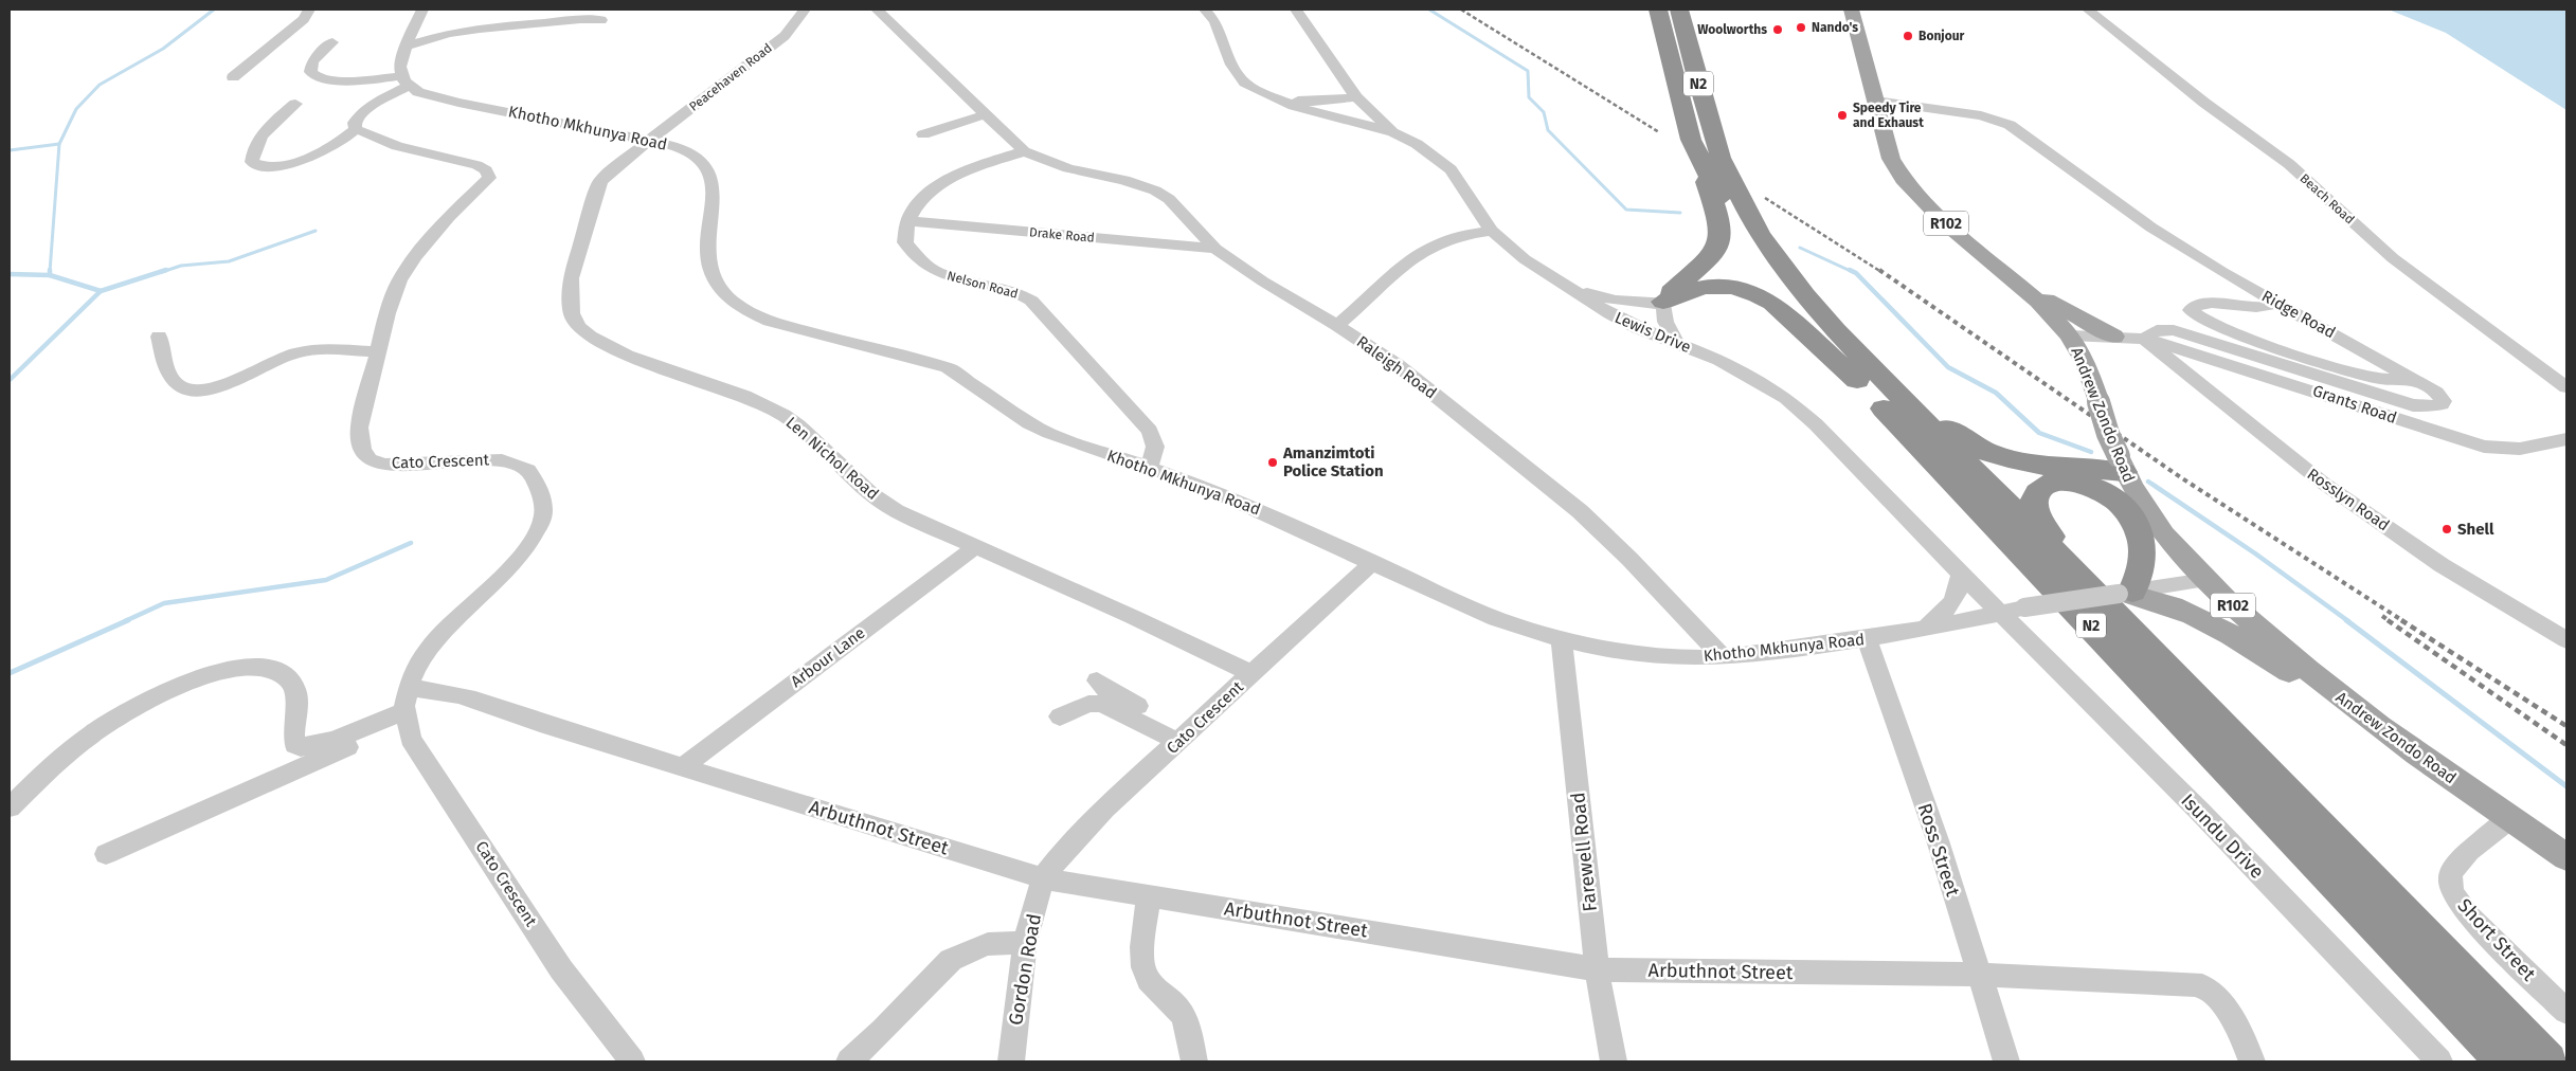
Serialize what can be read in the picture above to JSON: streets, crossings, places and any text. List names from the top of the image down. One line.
{"streets":{"highway":["N2"],"main road":["R102","Andrew Zondo Road"],"street":["Peacehaven Road","Khotho Mkhunya Road","Beach Road","Drake Road","Nelson Road","Ridge Road","Lewis Drive","Raleigh Road","Grants Road","Len Nichol Road","Cato Crescent","Rosslyn Road","Arbour Lane","Arbuthnot Street","Isundu Drive","Ross Street","Farewell Road","Short Street","Gordon Road"]},"crossings":[["Peacehaven Road","Khotho Mkhunya Road"],["Peacehaven Road","Len Nichol Road"],["Khotho Mkhunya Road","Nelson Road"],["Khotho Mkhunya Road","Lewis Drive"],["Khotho Mkhunya Road","Raleigh Road"],["Khotho Mkhunya Road","Andrew Zondo Road"],["Khotho Mkhunya Road","Len Nichol Road"],["Khotho Mkhunya Road","Cato Crescent"],["Khotho Mkhunya Road","Isundu Drive"],["Khotho Mkhunya Road","Ross Street"],["Khotho Mkhunya Road","Farewell Road"],["Drake Road","Nelson Road"],["Drake Road","Raleigh Road"],["Ridge Road","Grants Road"],["Ridge Road","Andrew Zondo Road"],["Ridge Road","Rosslyn Road"],["Lewis Drive","Isundu Drive"],["Grants Road","Rosslyn Road"],["Andrew Zondo Road","Short Street"],["Len Nichol Road","Cato Crescent"],["Len Nichol Road","Arbour Lane"],["Cato Crescent","Arbuthnot Street"],["Cato Crescent","Gordon Road"],["Arbour Lane","Arbuthnot Street"],["Arbuthnot Street","Ross Street"],["Arbuthnot Street","Farewell Road"],["Arbuthnot Street","Gordon Road"]],"places":["Nando's","Woolworths","Bonjour","Speedy Tire and Exhaust","Amanzimtoti Police Station","Shell"]}
